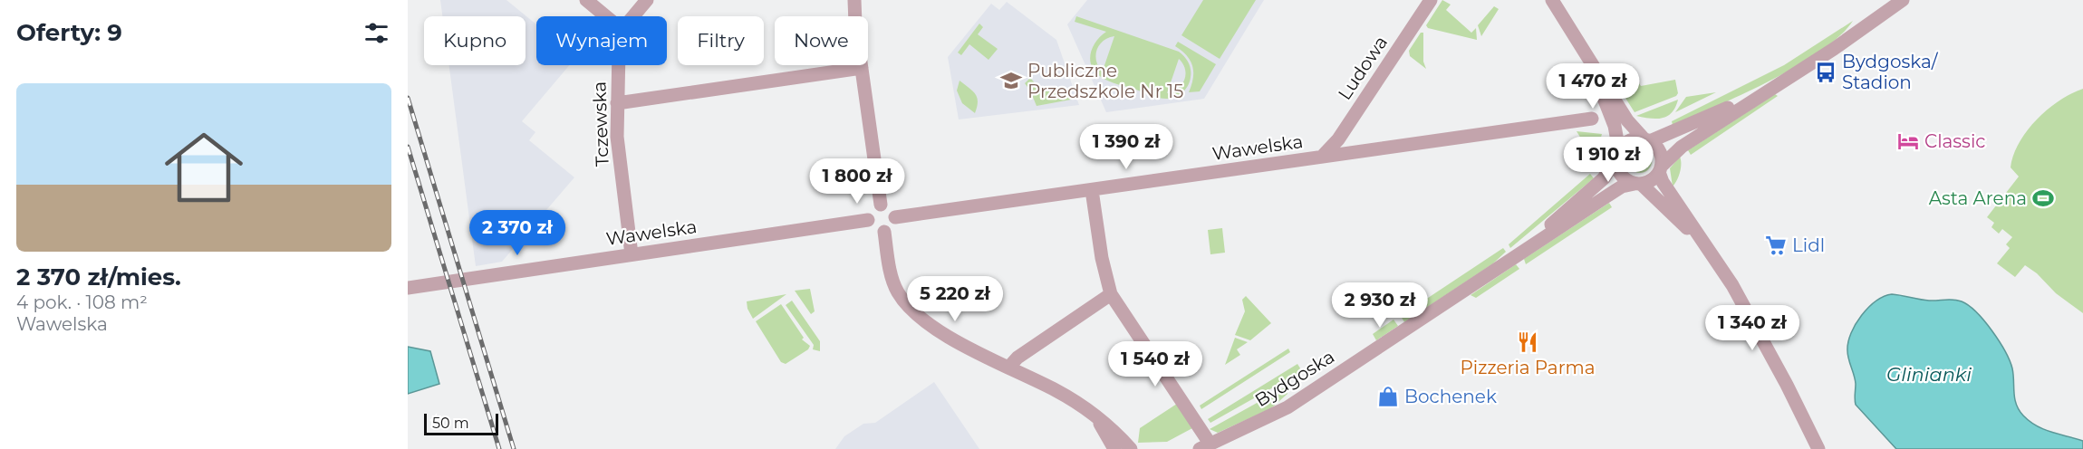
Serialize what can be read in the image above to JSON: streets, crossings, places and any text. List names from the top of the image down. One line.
{"streets":{"street":["Ludowa","Tczewska","Wawelska","Bydgoska"]},"crossings":[["Ludowa","Wawelska"],["Tczewska","Wawelska"]],"water":["Glinianki"],"places":{"bus stop":["Bydgoska/ Stadion"],"school or university":["Publiczne Przedszkole Nr 15"],"hotel":["Classic"],"sports":["Asta Arena"],"supermarket":["Lidl"],"restaurant":["Pizzeria Parma"],"shop":["Bochenek"]},"scale_bar":"50 m","page":{"heading":"Oferty: 9","chip":["Kupno","Wynajem","Filtry","Nowe"],"price":["1 470 zł","1 390 zł","1 910 zł","1 800 zł","2 370 zł","5 220 zł","2 930 zł","1 340 zł","1 540 zł"],"list":[{"name":"2 370 zł/mies.","note":"4 pok. · 108 m² · Wawelska"}],"scale":"50 m"}}
